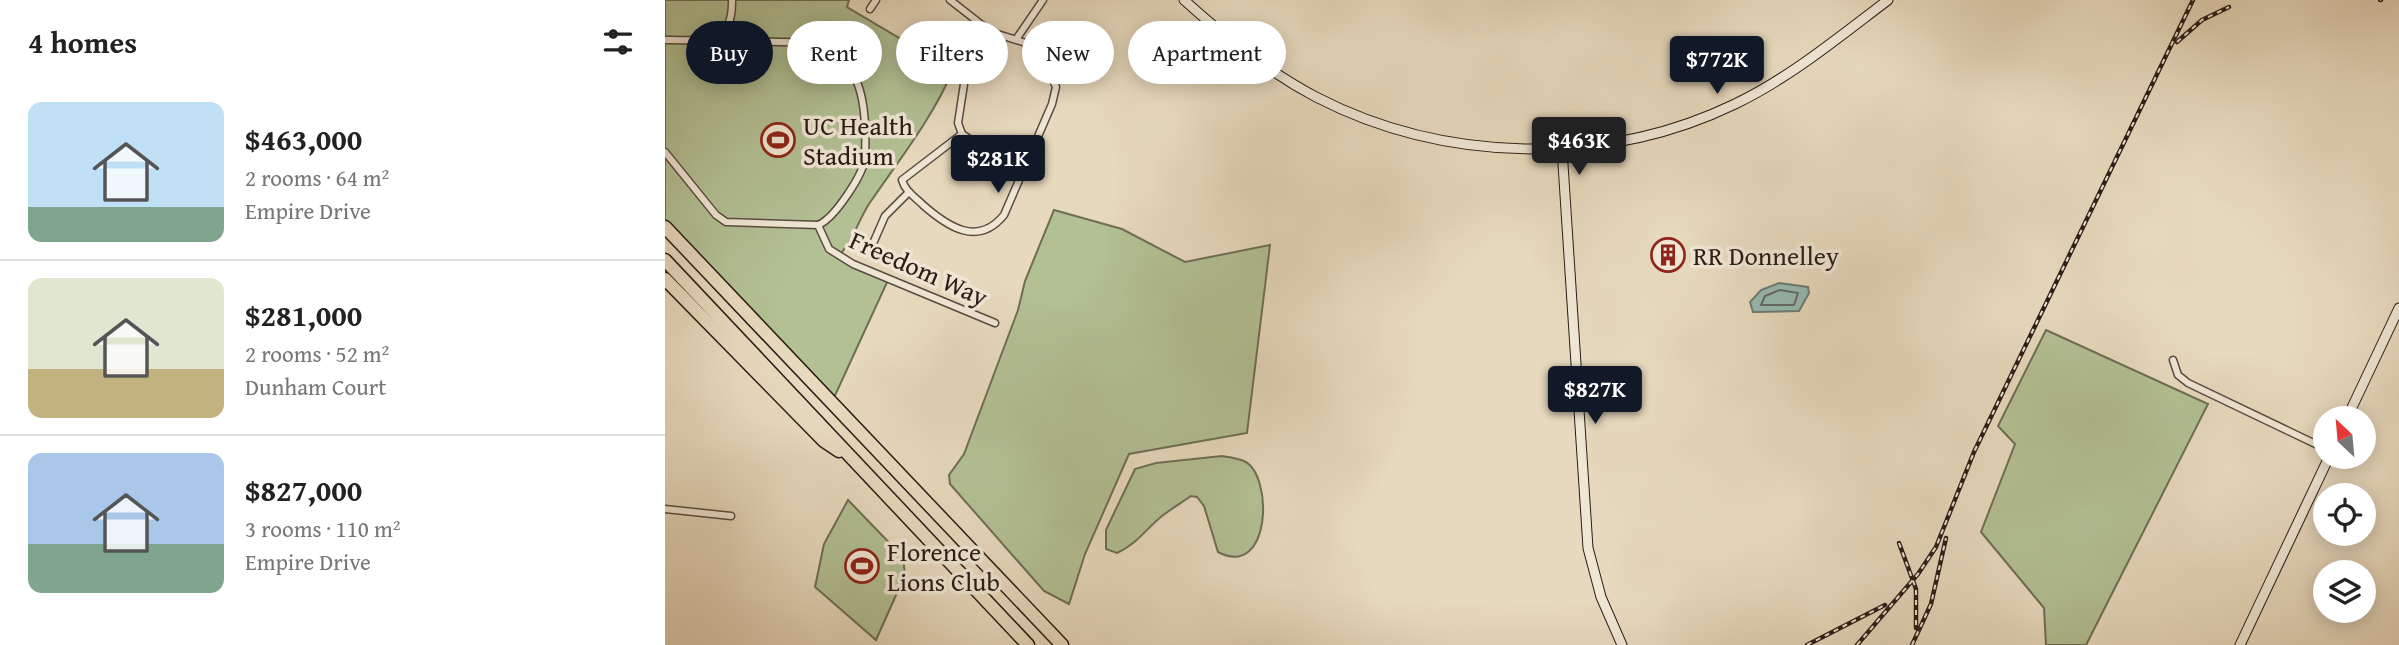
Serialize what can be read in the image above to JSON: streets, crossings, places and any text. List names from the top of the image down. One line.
{"streets":{"street":["Freedom Way"]},"places":{"sports":["UC Health Stadium","Florence Lions Club"],"building":["RR Donnelley"]},"north":"top left","page":{"heading":"4 homes","chip":["Buy","Rent","Filters","New","Apartment"],"price":["$772K","$463K","$281K","$827K"],"list":[{"name":"$463,000","note":"2 rooms · 64 m² · Empire Drive"},{"name":"$281,000","note":"2 rooms · 52 m² · Dunham Court"},{"name":"$827,000","note":"3 rooms · 110 m² · Empire Drive"}]}}
